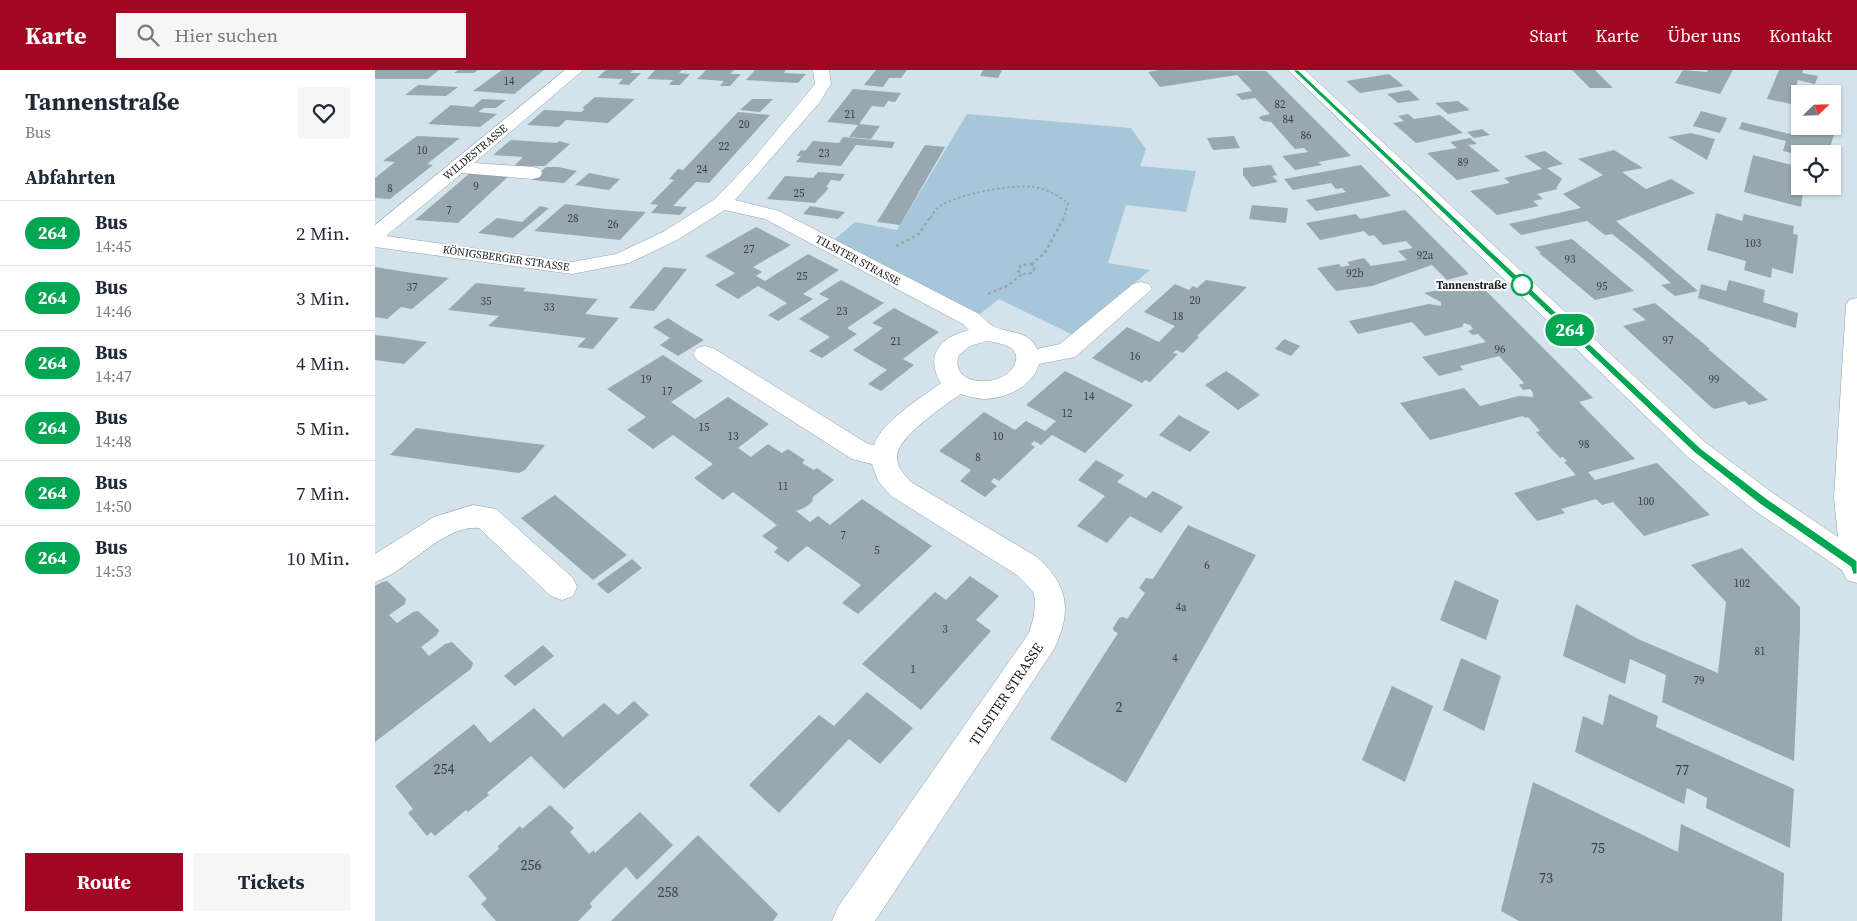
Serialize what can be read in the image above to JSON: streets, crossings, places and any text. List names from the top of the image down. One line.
{"streets":{"street":["WILDESTRASSE","KÖNIGSBERGER STRASSE","TILSITER STRASSE"]},"crossings":[["KÖNIGSBERGER STRASSE","TILSITER STRASSE"]],"places":["Tannenstraße"],"lines":["bus line 264"],"house_numbers":["14","82","21","84","20","86","22","10","23","89","24","9","8","25","7","28","26","103","27","92a","93","92b","25","95","37","20","35","33","23","18","97","21","96","16","19","99","17","14","12","15","13","10","98","8","11","100","7","5","6","102","4a","3","81","4","1","79","2","254","77","75","256","73","258"],"north":"top right","page":{"header":"Karte","search":"Hier suchen","nav":["Start","Karte","Über uns","Kontakt"],"heading":[["Tannenstraße","Bus"],"Abfahrten"],"on_map":"264","list":[{"mark":"264","name":"Bus","note":"14:45","value":"2 Min."},{"mark":"264","name":"Bus","note":"14:46","value":"3 Min."},{"mark":"264","name":"Bus","note":"14:47","value":"4 Min."},{"mark":"264","name":"Bus","note":"14:48","value":"5 Min."},{"mark":"264","name":"Bus","note":"14:50","value":"7 Min."},{"mark":"264","name":"Bus","note":"14:53","value":"10 Min."}],"buttons":["Route","Tickets"]}}
